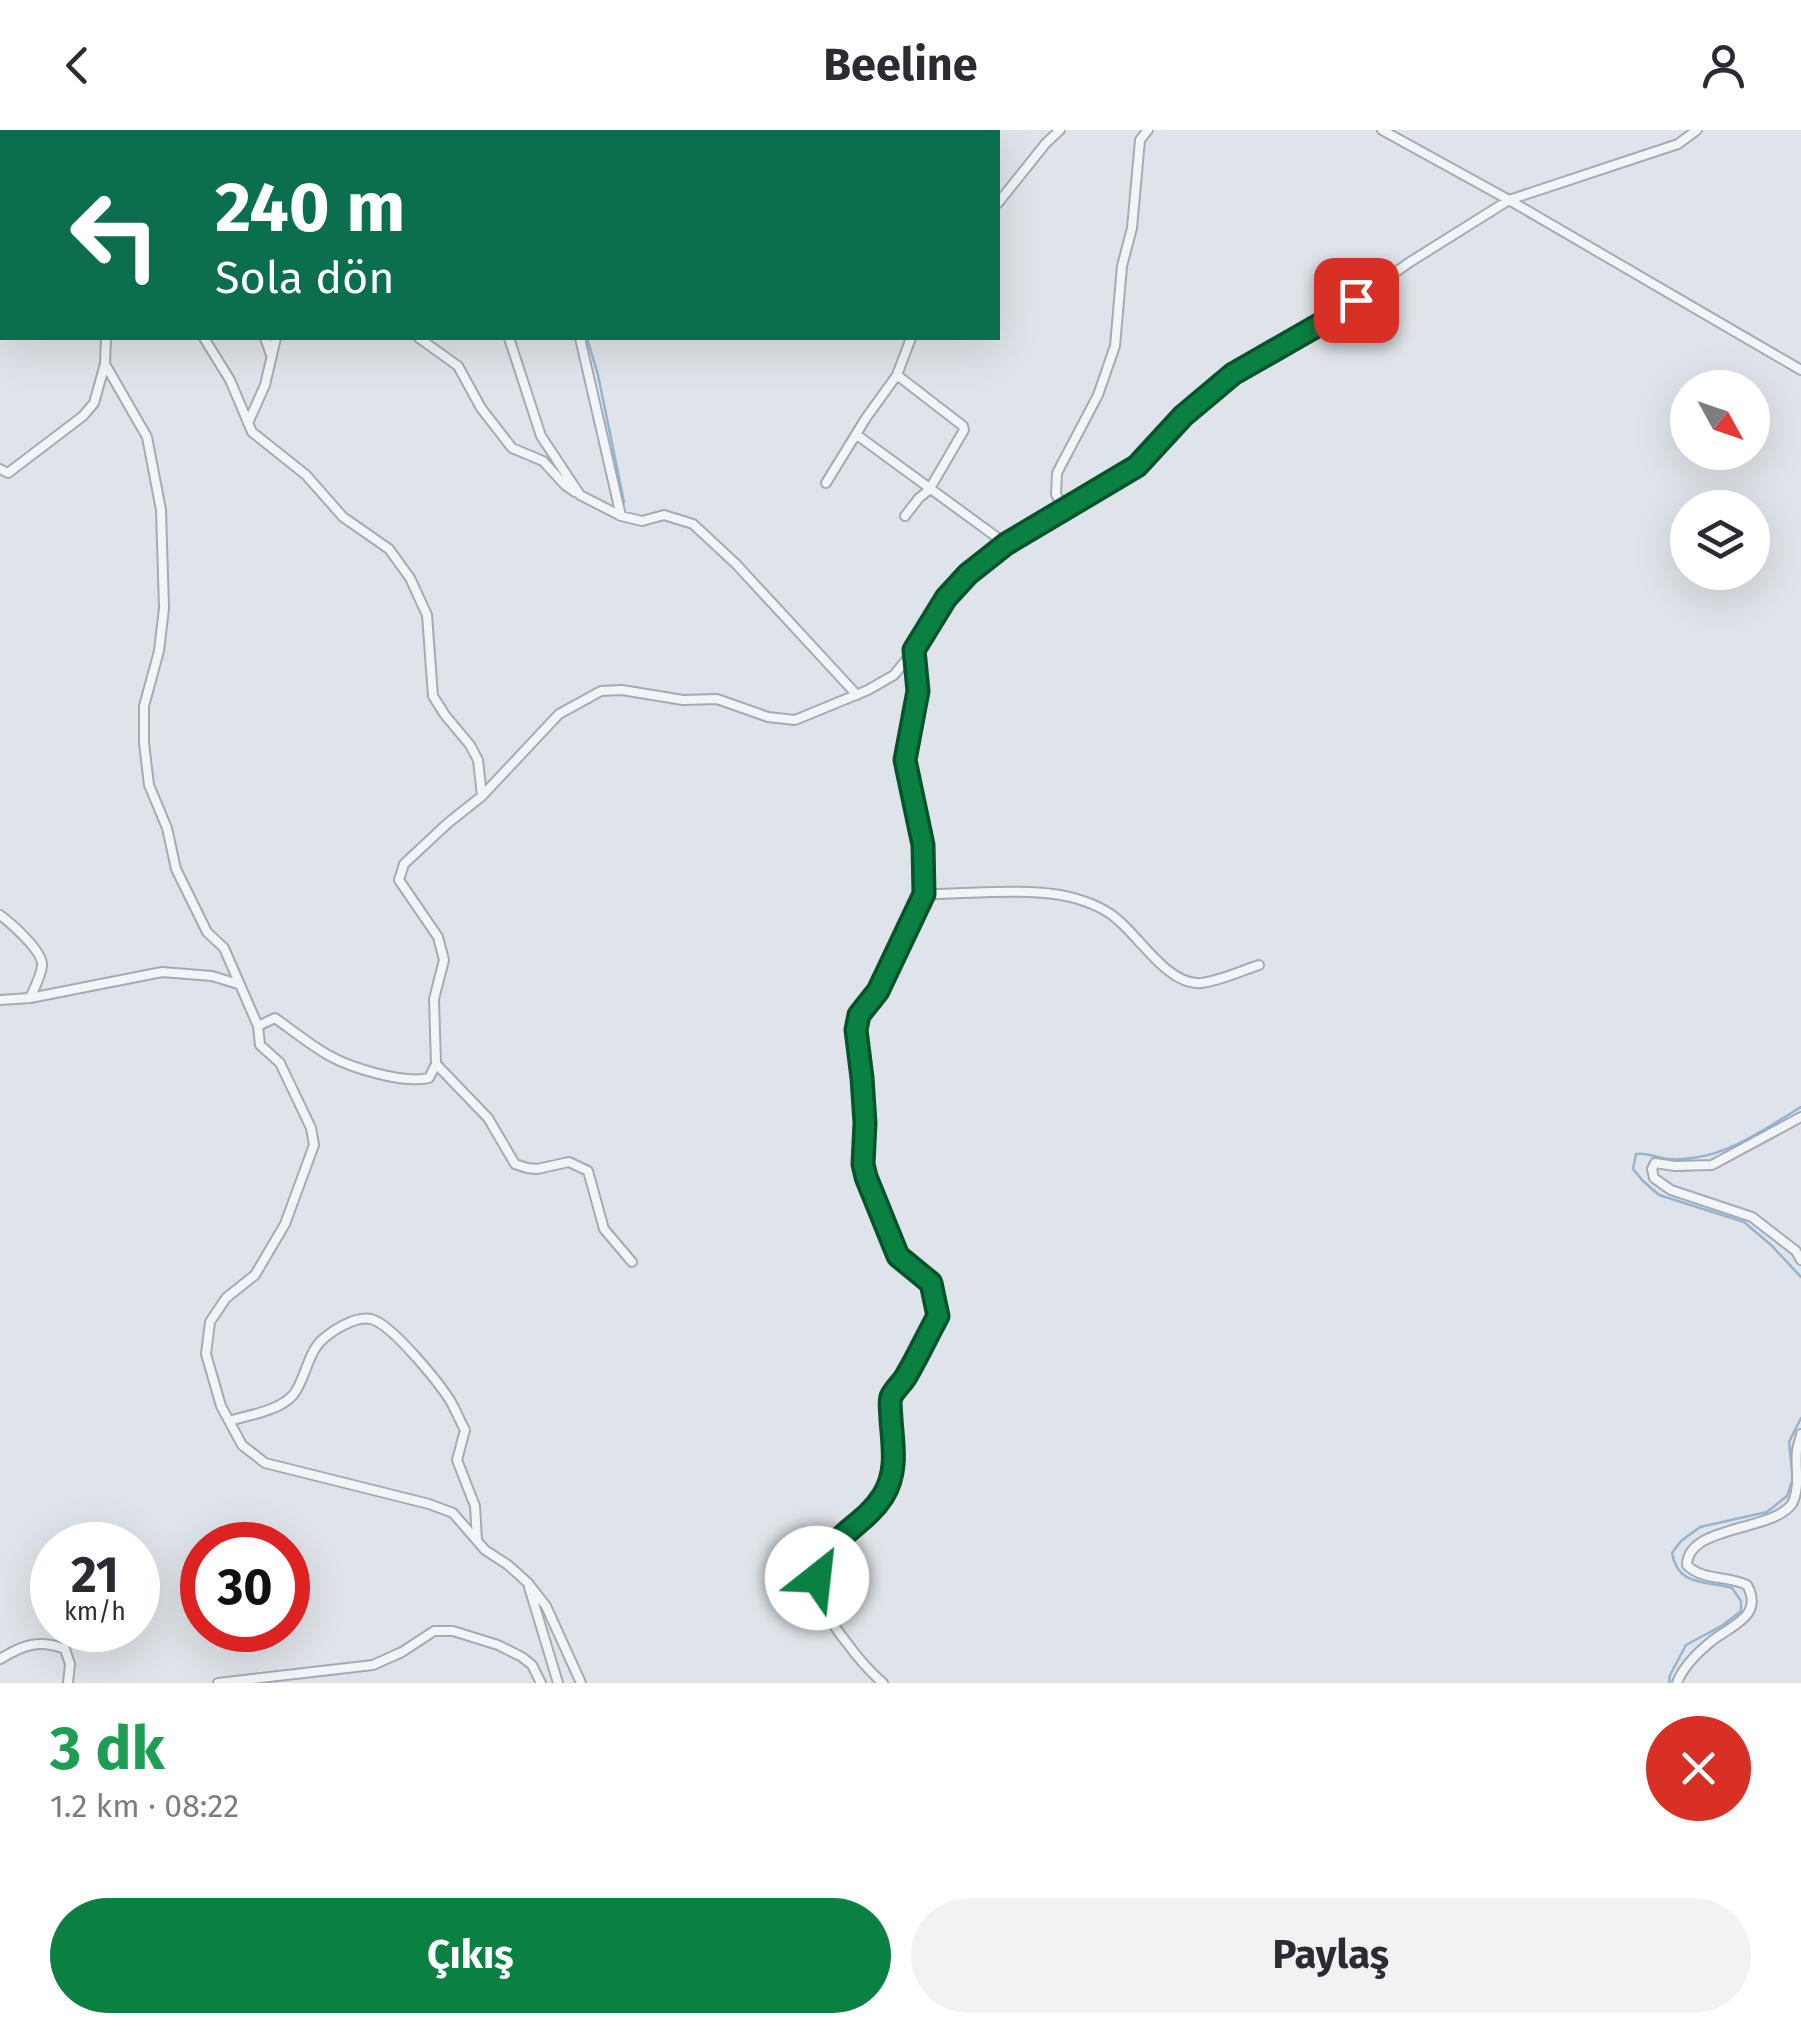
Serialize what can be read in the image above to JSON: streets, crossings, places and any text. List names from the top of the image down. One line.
{"north":"bottom right","page":{"header":"Beeline","turn":["240 m","Sola dön"],"speed":"21 km/h","limit":"30","heading":["3 dk","1.2 km · 08:22"],"buttons":["Çıkış","Paylaş"]}}
